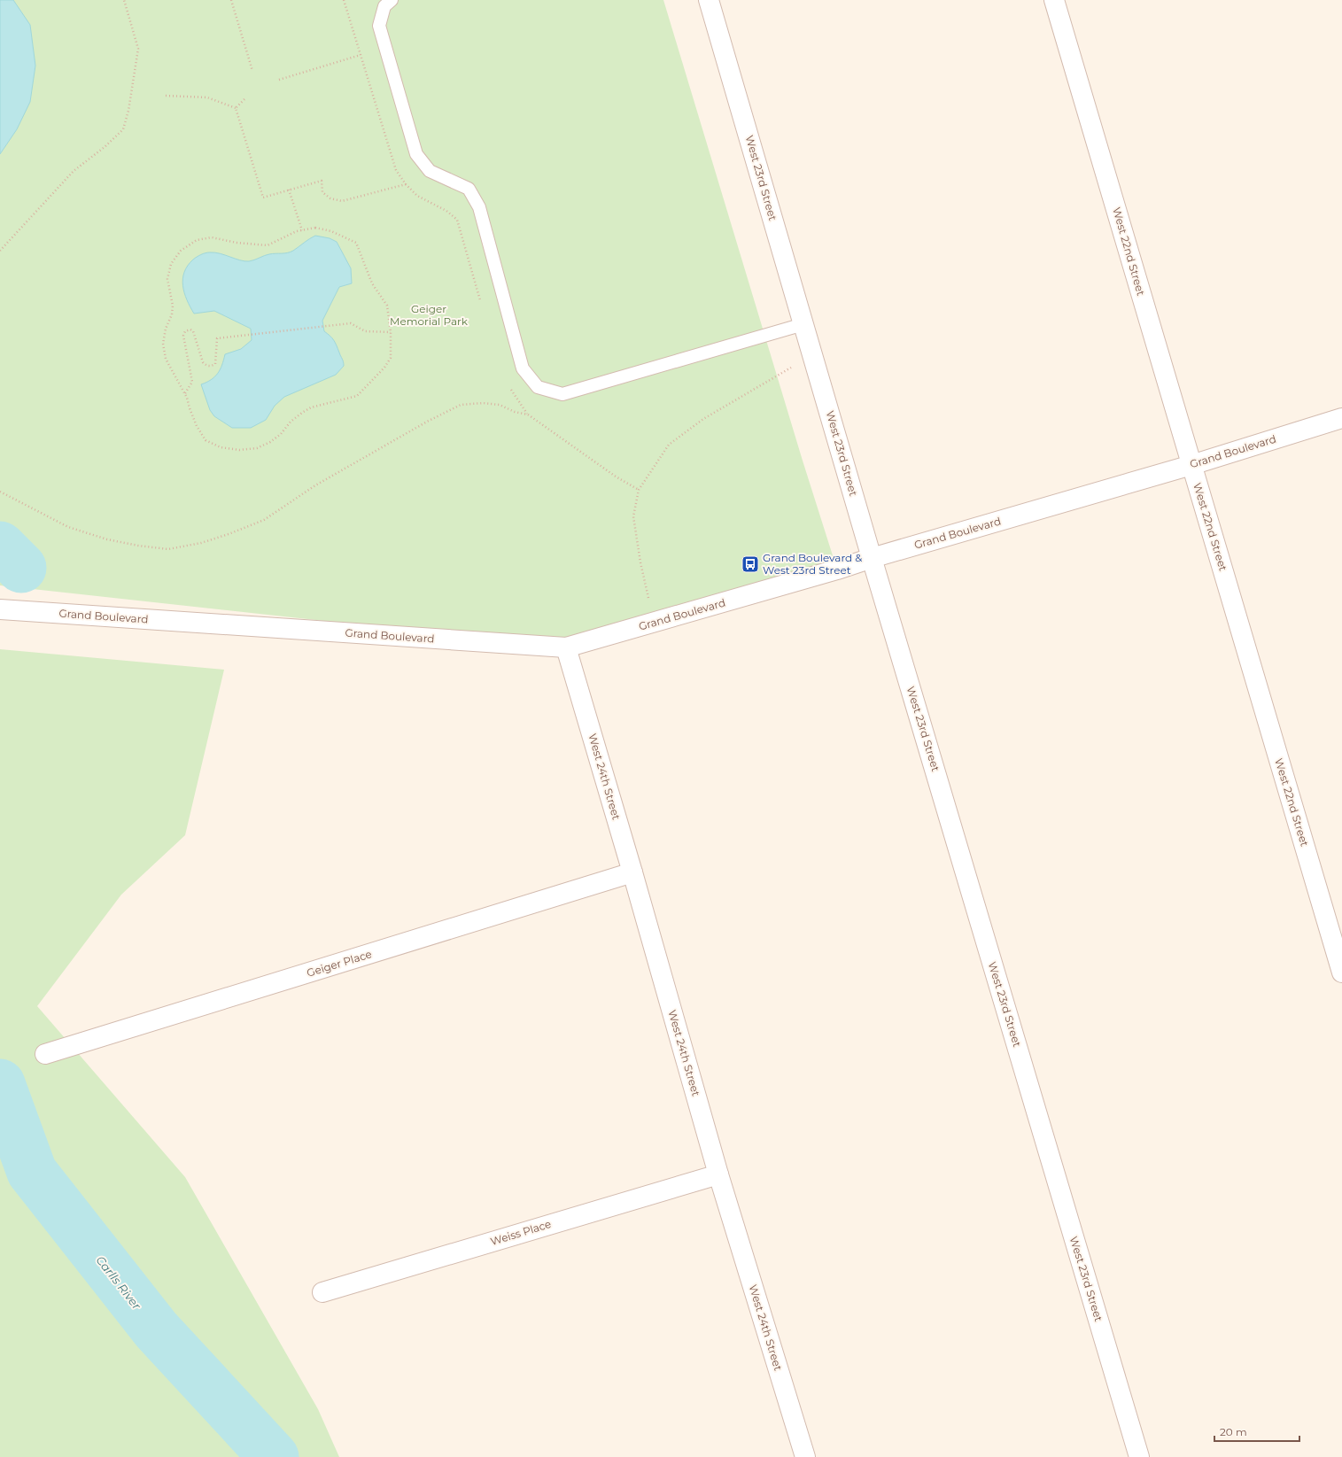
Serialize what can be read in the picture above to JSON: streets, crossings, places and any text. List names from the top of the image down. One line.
{"streets":{"street":["West 23rd Street","West 22nd Street","Grand Boulevard","West 24th Street","Geiger Place","Weiss Place"]},"crossings":[["West 23rd Street","Grand Boulevard"],["West 22nd Street","Grand Boulevard"],["Grand Boulevard","West 24th Street"],["West 24th Street","Geiger Place"],["West 24th Street","Weiss Place"]],"water":["Carlls River"],"parks":["Geiger Memorial Park"],"places":{"bus stop":["Grand Boulevard & West 23rd Street"]},"scale_bar":"20 m"}
